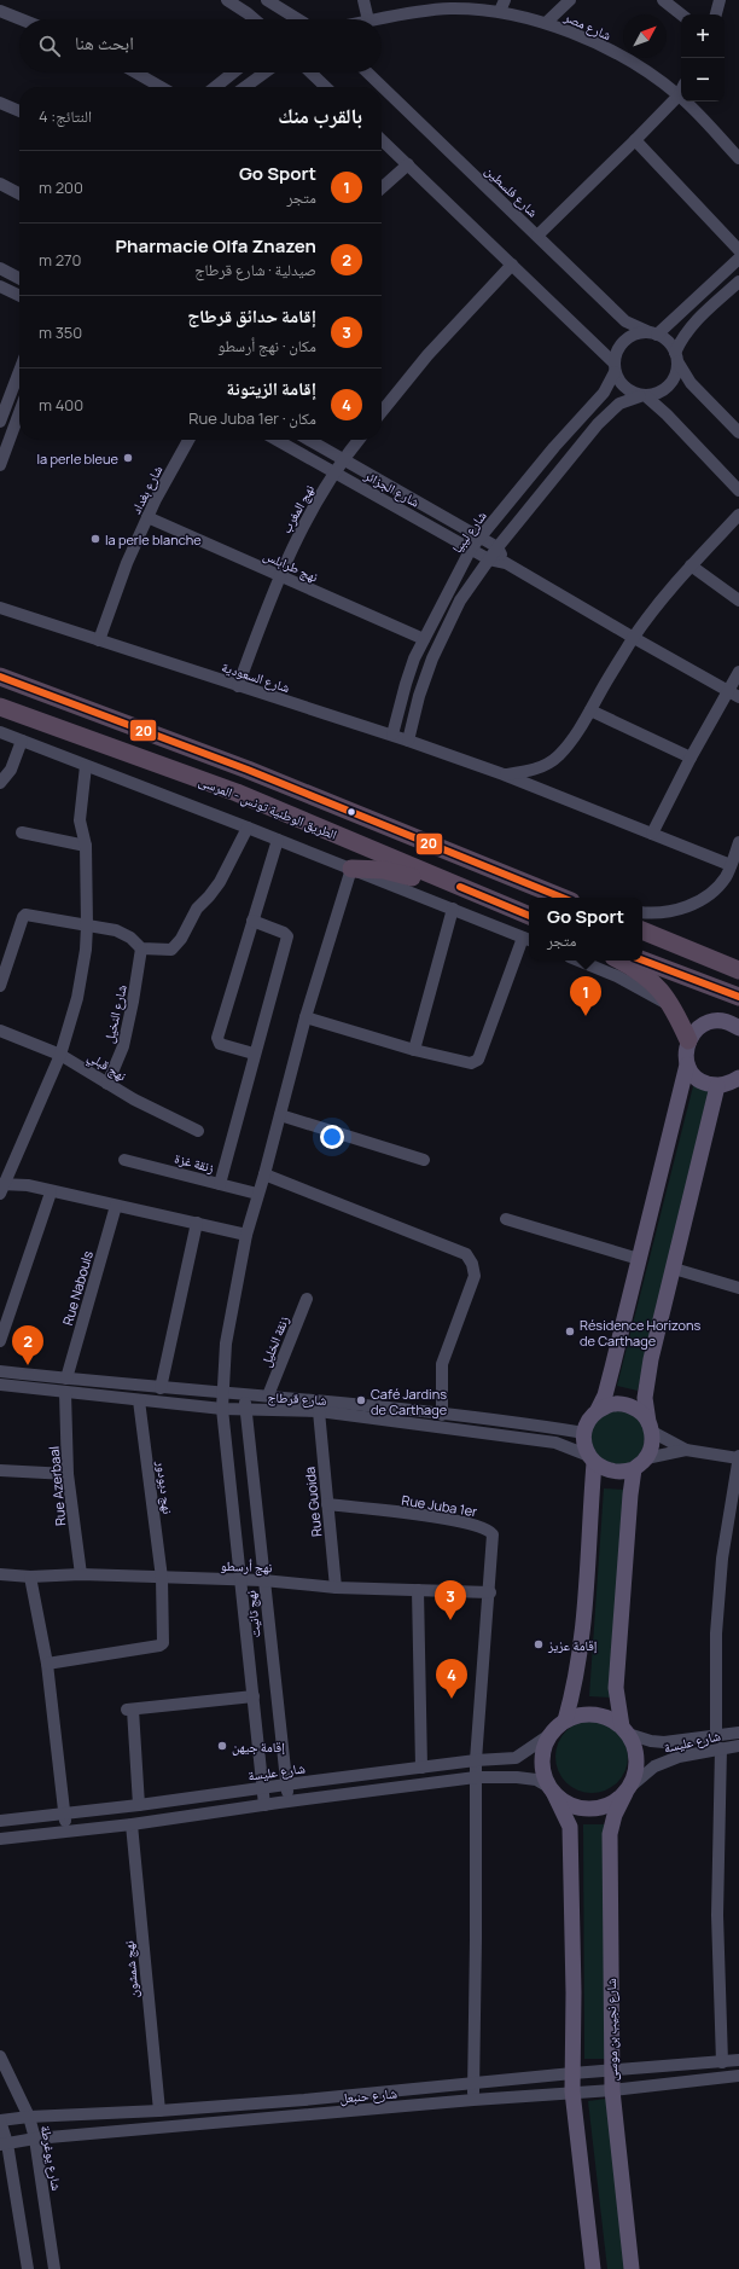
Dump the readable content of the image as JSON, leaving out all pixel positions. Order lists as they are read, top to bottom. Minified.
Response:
{"streets":{"highway":["الطريق الوطنية تونس - المرسى"],"main road":["شارع نجيب بن موسى"],"street":["شارع مصر","شارع فلسطين","شارع الجزائر","شارع بغداد","نهج المغرب","شارع ليبيا","نهج طرابلس","شارع السعودية","شارع النخيل","نهج قبلي","زنقة غزة","Rue Nabouls","زنقة الخليل","شارع قرطاج","Rue Azerbaal","نهج ديودور","Rue Guoida","Rue Juba 1er","نهج أرسطو","نهج تانيت","شارع عليسة","نهج شمشون","شارع حنبعل","شارع يوغرطة"]},"crossings":[["شارع فلسطين","شارع ليبيا"],["شارع الجزائر","نهج المغرب"],["شارع الجزائر","شارع ليبيا"],["شارع بغداد","نهج طرابلس"],["شارع بغداد","شارع السعودية"],["نهج المغرب","نهج طرابلس"],["نهج المغرب","شارع السعودية"],["شارع ليبيا","نهج طرابلس"],["شارع ليبيا","شارع السعودية"],["شارع النخيل","نهج قبلي"],["Rue Nabouls","شارع قرطاج"],["زنقة الخليل","شارع قرطاج"],["شارع قرطاج","Rue Azerbaal"],["شارع قرطاج","نهج ديودور"],["شارع قرطاج","Rue Guoida"],["شارع قرطاج","نهج تانيت"],["Rue Azerbaal","نهج أرسطو"],["نهج ديودور","نهج أرسطو"],["Rue Guoida","Rue Juba 1er"],["Rue Guoida","نهج أرسطو"],["Rue Juba 1er","نهج أرسطو"],["Rue Juba 1er","شارع عليسة"],["Rue Juba 1er","شارع حنبعل"],["نهج أرسطو","نهج تانيت"],["نهج تانيت","شارع عليسة"],["شارع عليسة","شارع نجيب بن موسى"],["نهج شمشون","شارع حنبعل"],["شارع نجيب بن موسى","شارع حنبعل"],["شارع حنبعل","شارع يوغرطة"]],"places":["la perle bleue","la perle blanche","Résidence Horizons de Carthage","Café Jardins de Carthage","إقامة عزيز","إقامة جيهن"],"lines":["transit line 20"],"north":"top right","page":{"map_buttons":["+","−"],"search":"ابحث هنا","heading":["بالقرب منك","النتائج: 4"],"list":[{"mark":"1","name":"Go Sport","note":"متجر","value":"200 m"},{"mark":"2","name":"Pharmacie Olfa Znazen","note":"صيدلية · شارع قرطاج","value":"270 m"},{"mark":"3","name":"إقامة حدائق قرطاج","note":"مكان · نهج أرسطو","value":"350 m"},{"mark":"4","name":"إقامة الزيتونة","note":"مكان · Rue Juba 1er","value":"400 m"}],"popup":["Go Sport","متجر"],"pins":["1","2","3","4"]}}
